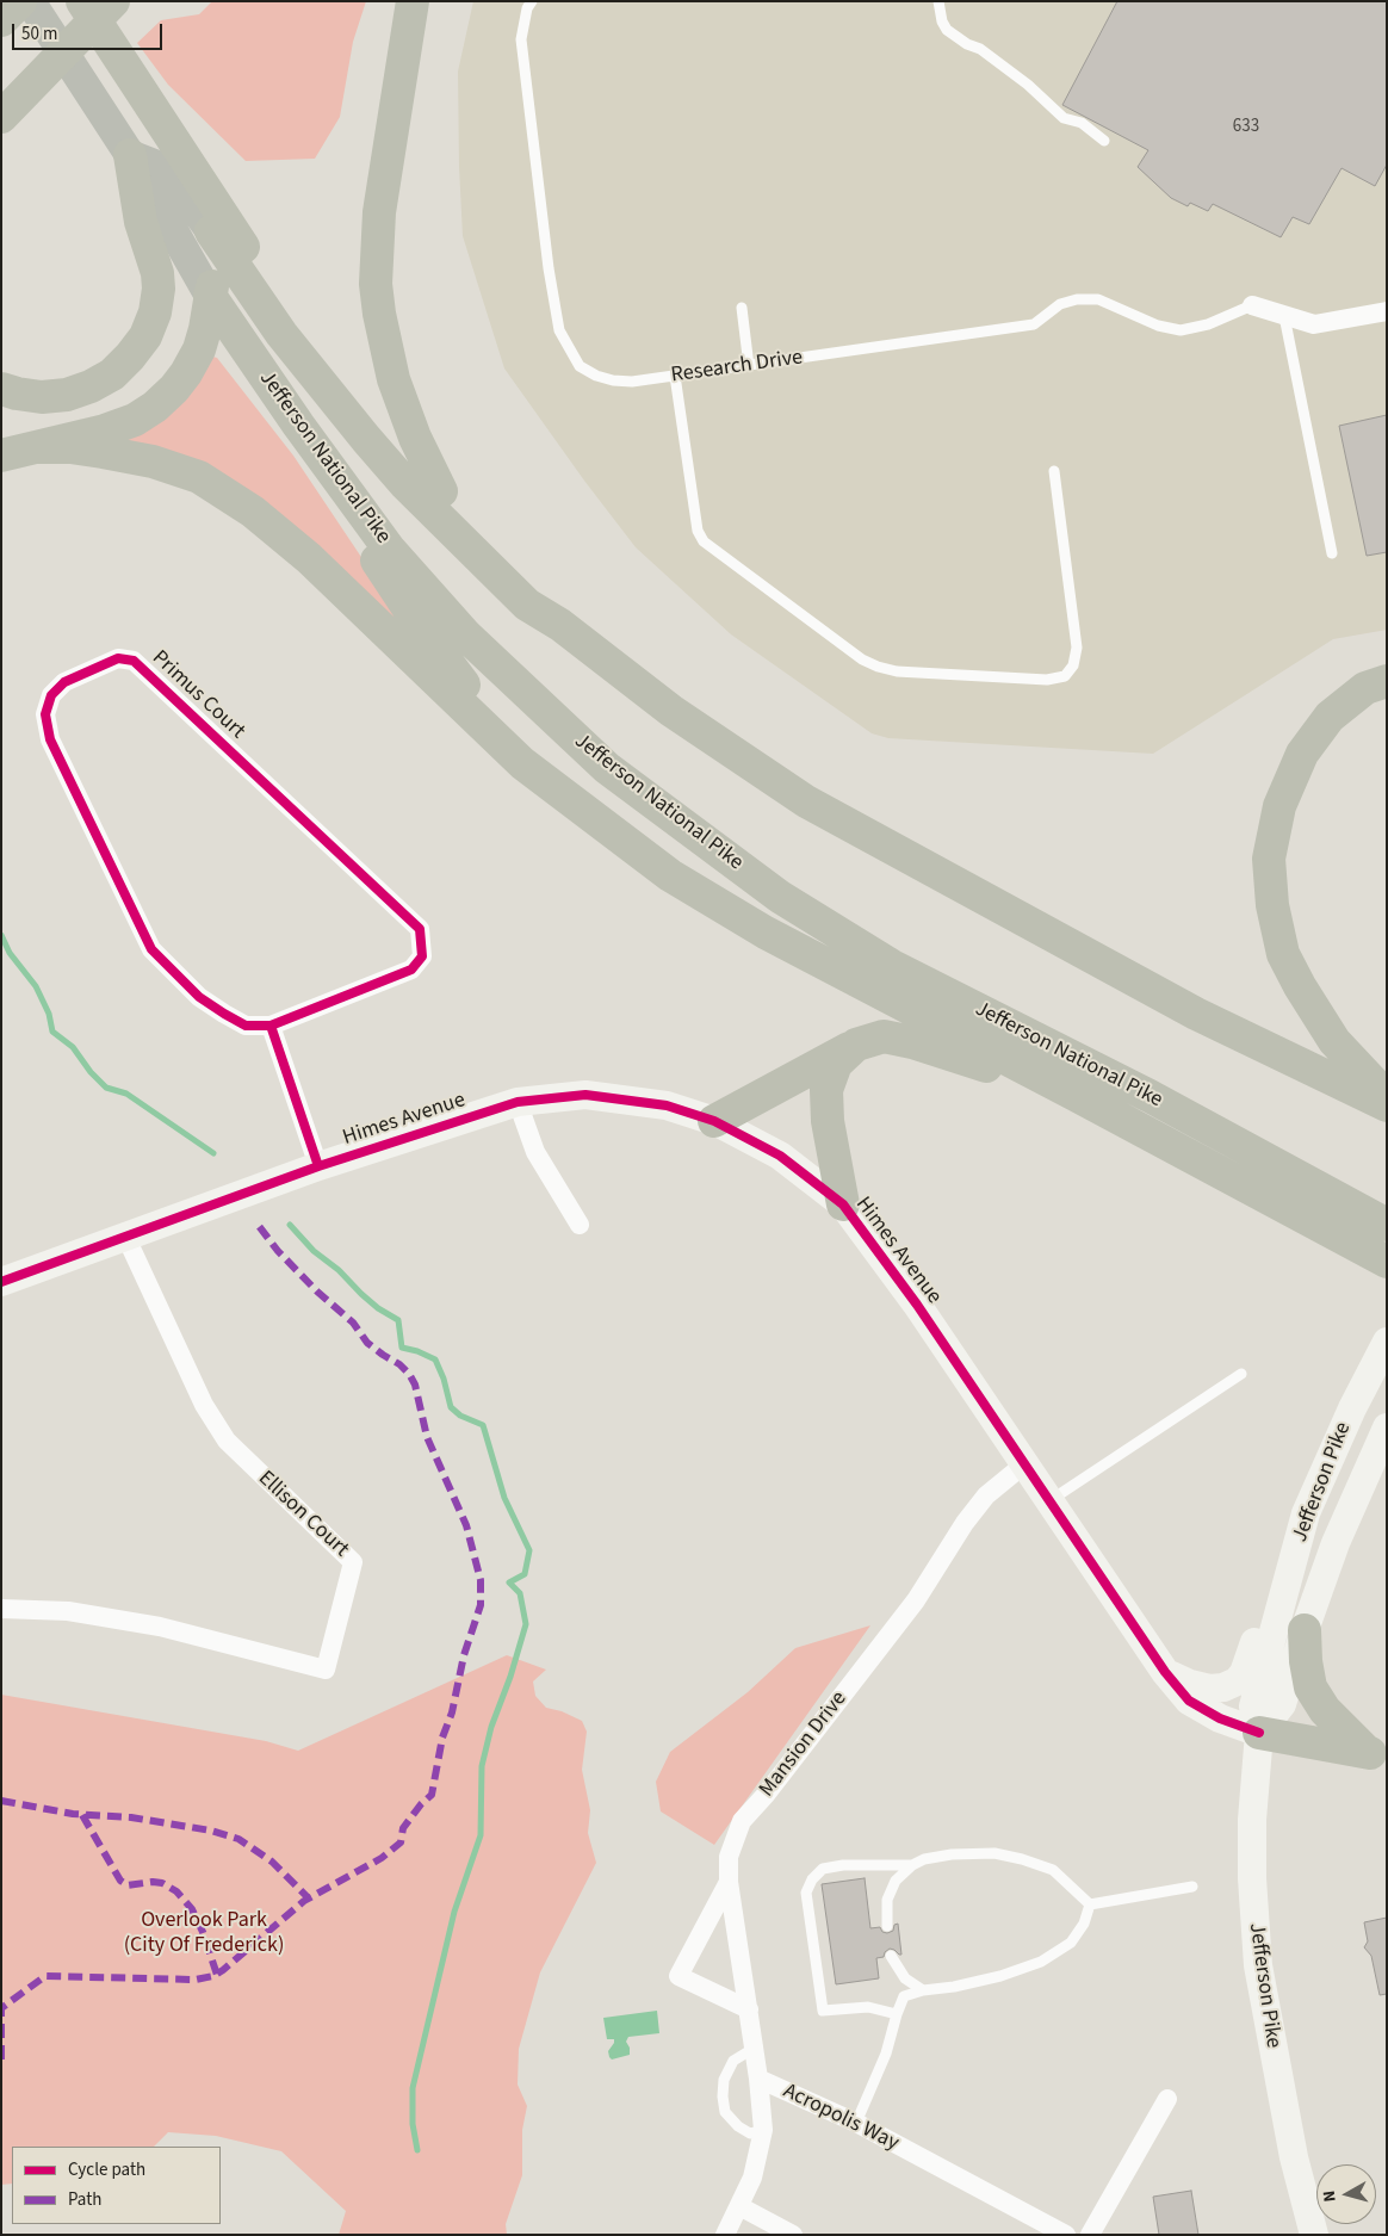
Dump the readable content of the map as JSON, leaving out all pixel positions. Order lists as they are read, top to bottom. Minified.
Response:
{"streets":{"highway":["Jefferson National Pike"],"street":["Primus Court","Himes Avenue","Jefferson Pike","Ellison Court","Mansion Drive","Acropolis Way"],"lane":["Research Drive"]},"crossings":[["Himes Avenue","Jefferson Pike"],["Himes Avenue","Ellison Court"],["Himes Avenue","Mansion Drive"],["Mansion Drive","Acropolis Way"]],"parks":["Overlook Park (City Of Frederick)"],"house_numbers":["633"],"legend":["Cycle path","Path"],"scale_bar":"50 m","north":"left"}
